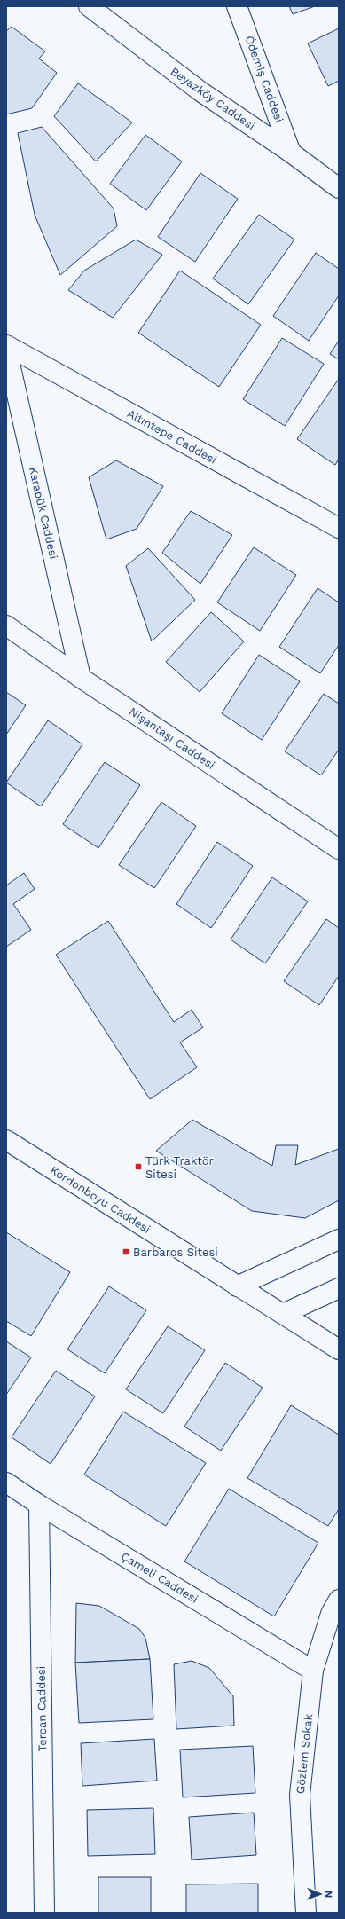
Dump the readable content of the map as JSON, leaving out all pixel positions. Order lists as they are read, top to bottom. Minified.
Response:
{"streets":{"street":["Ödemiş Caddesi","Beyazköy Caddesi","Altıntepe Caddesi","Karabük Caddesi","Nişantaşı Caddesi","Kordonboyu Caddesi","Çameli Caddesi","Tercan Caddesi","Gözlem Sokak"]},"crossings":[["Ödemiş Caddesi","Beyazköy Caddesi"],["Altıntepe Caddesi","Karabük Caddesi"],["Karabük Caddesi","Nişantaşı Caddesi"],["Çameli Caddesi","Tercan Caddesi"],["Çameli Caddesi","Gözlem Sokak"]],"places":{"transit":["Türk Traktör Sitesi","Barbaros Sitesi"]},"north":"right"}
